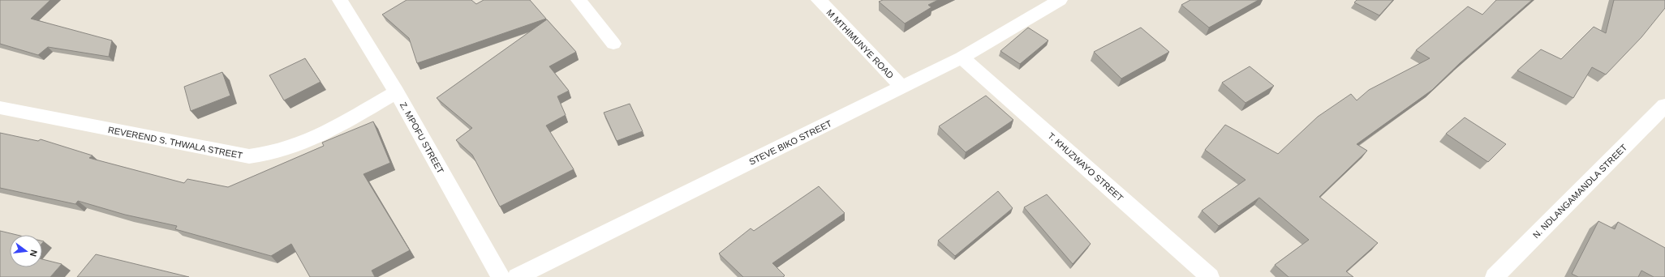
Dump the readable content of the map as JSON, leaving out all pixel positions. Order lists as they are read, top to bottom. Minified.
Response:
{"streets":{"street":["M MTHIMUNYE ROAD","Z. MPOFU STREET","REVEREND S. THWALA STREET","STEVE BIKO STREET","T. KHUZWAYO STREET","N. NDLANGAMANDLA STREET"]},"crossings":[["M MTHIMUNYE ROAD","STEVE BIKO STREET"],["Z. MPOFU STREET","REVEREND S. THWALA STREET"],["STEVE BIKO STREET","T. KHUZWAYO STREET"]],"north":"right"}
